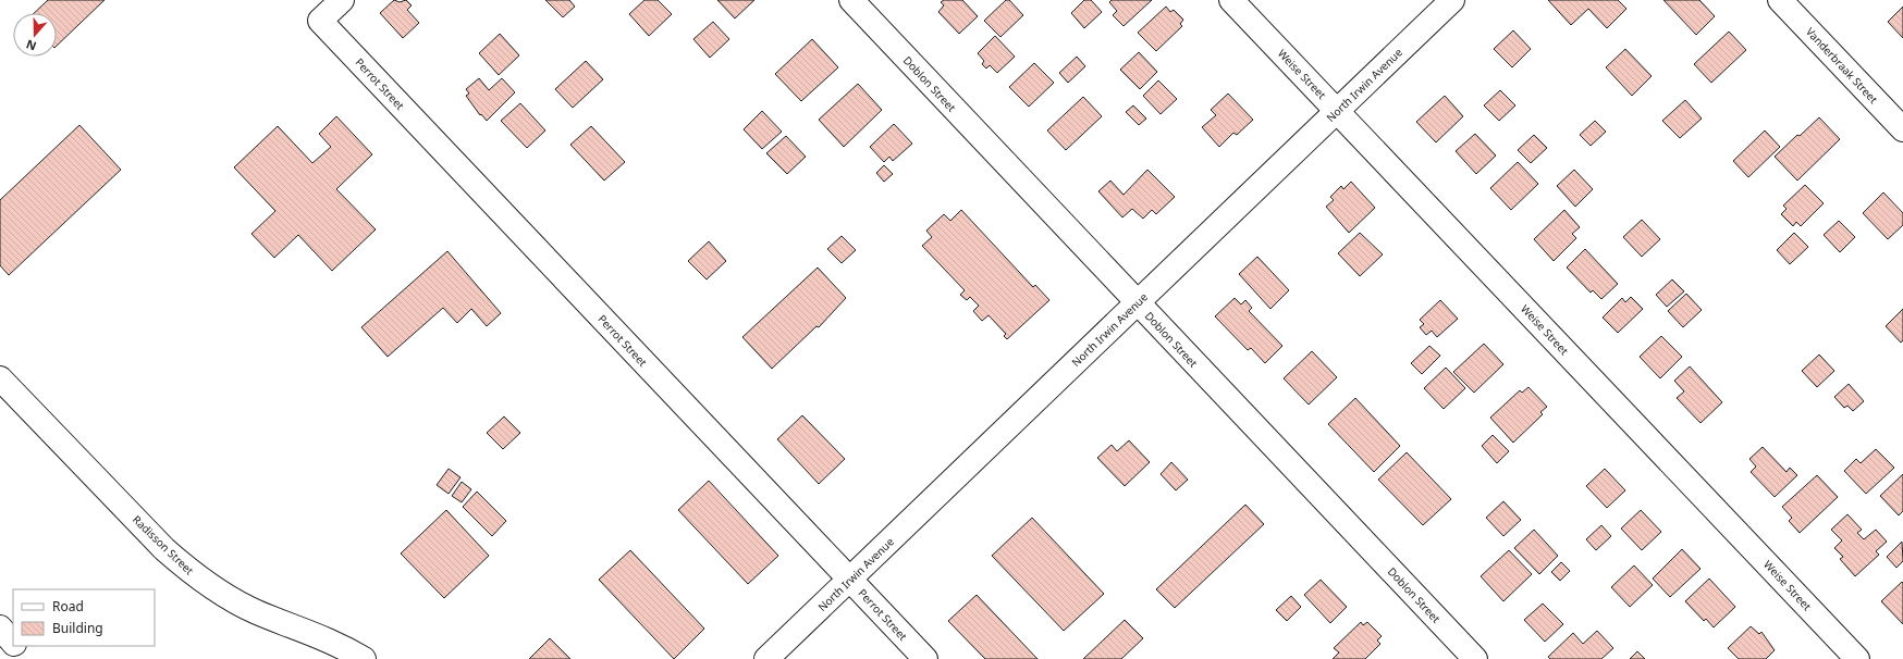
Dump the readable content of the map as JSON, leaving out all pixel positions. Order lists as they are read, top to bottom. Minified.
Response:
{"streets":{"main road":["Vanderbraak Street","Weise Street","Perrot Street","Doblon Street","North Irwin Avenue","Radisson Street"]},"crossings":[["Weise Street","North Irwin Avenue"],["Perrot Street","North Irwin Avenue"],["Doblon Street","North Irwin Avenue"]],"legend":["Road","Building"],"north":"bottom"}
